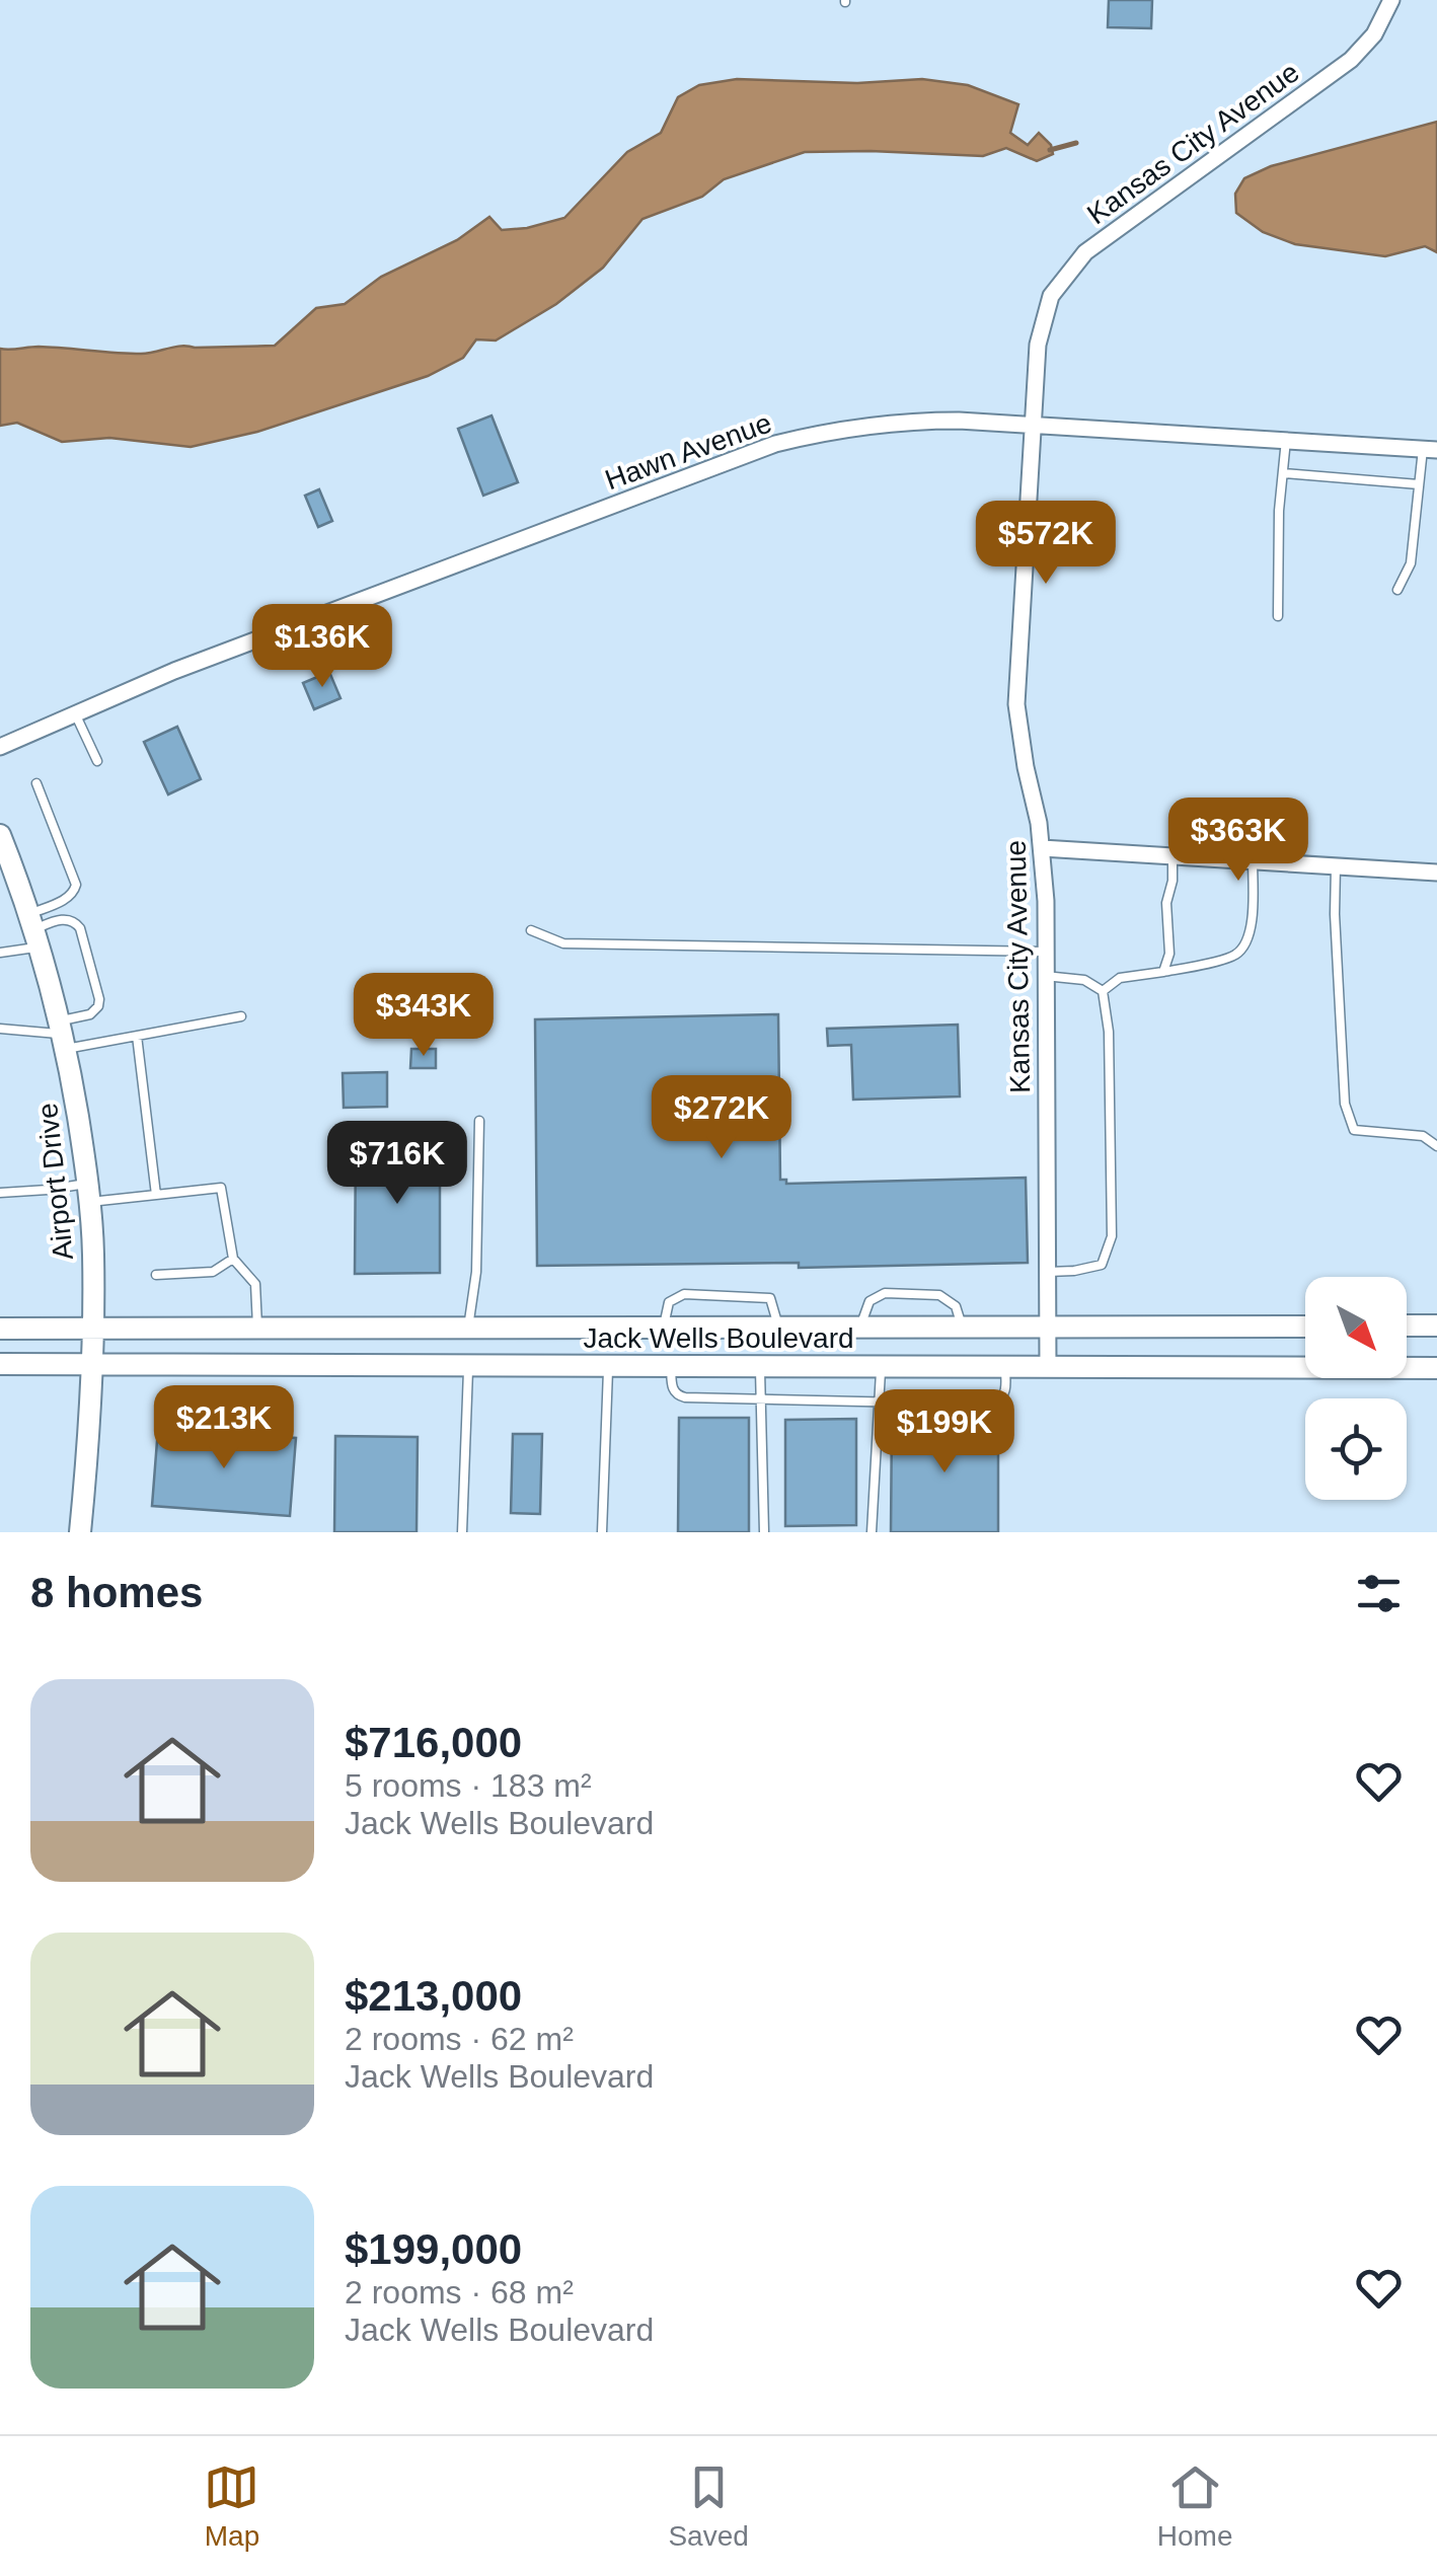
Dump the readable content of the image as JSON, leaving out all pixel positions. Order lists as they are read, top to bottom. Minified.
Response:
{"streets":{"street":["Kansas City Avenue","Hawn Avenue","Airport Drive","Jack Wells Boulevard"]},"crossings":[["Kansas City Avenue","Hawn Avenue"],["Kansas City Avenue","Jack Wells Boulevard"],["Airport Drive","Jack Wells Boulevard"]],"north":"bottom right","page":{"price":["$572K","$136K","$363K","$343K","$272K","$716K","$213K","$199K"],"heading":"8 homes","list":[{"name":"$716,000","note":"5 rooms · 183 m² · Jack Wells Boulevard"},{"name":"$213,000","note":"2 rooms · 62 m² · Jack Wells Boulevard"},{"name":"$199,000","note":"2 rooms · 68 m² · Jack Wells Boulevard"}],"tabs":["Map","Saved","Home"]}}
